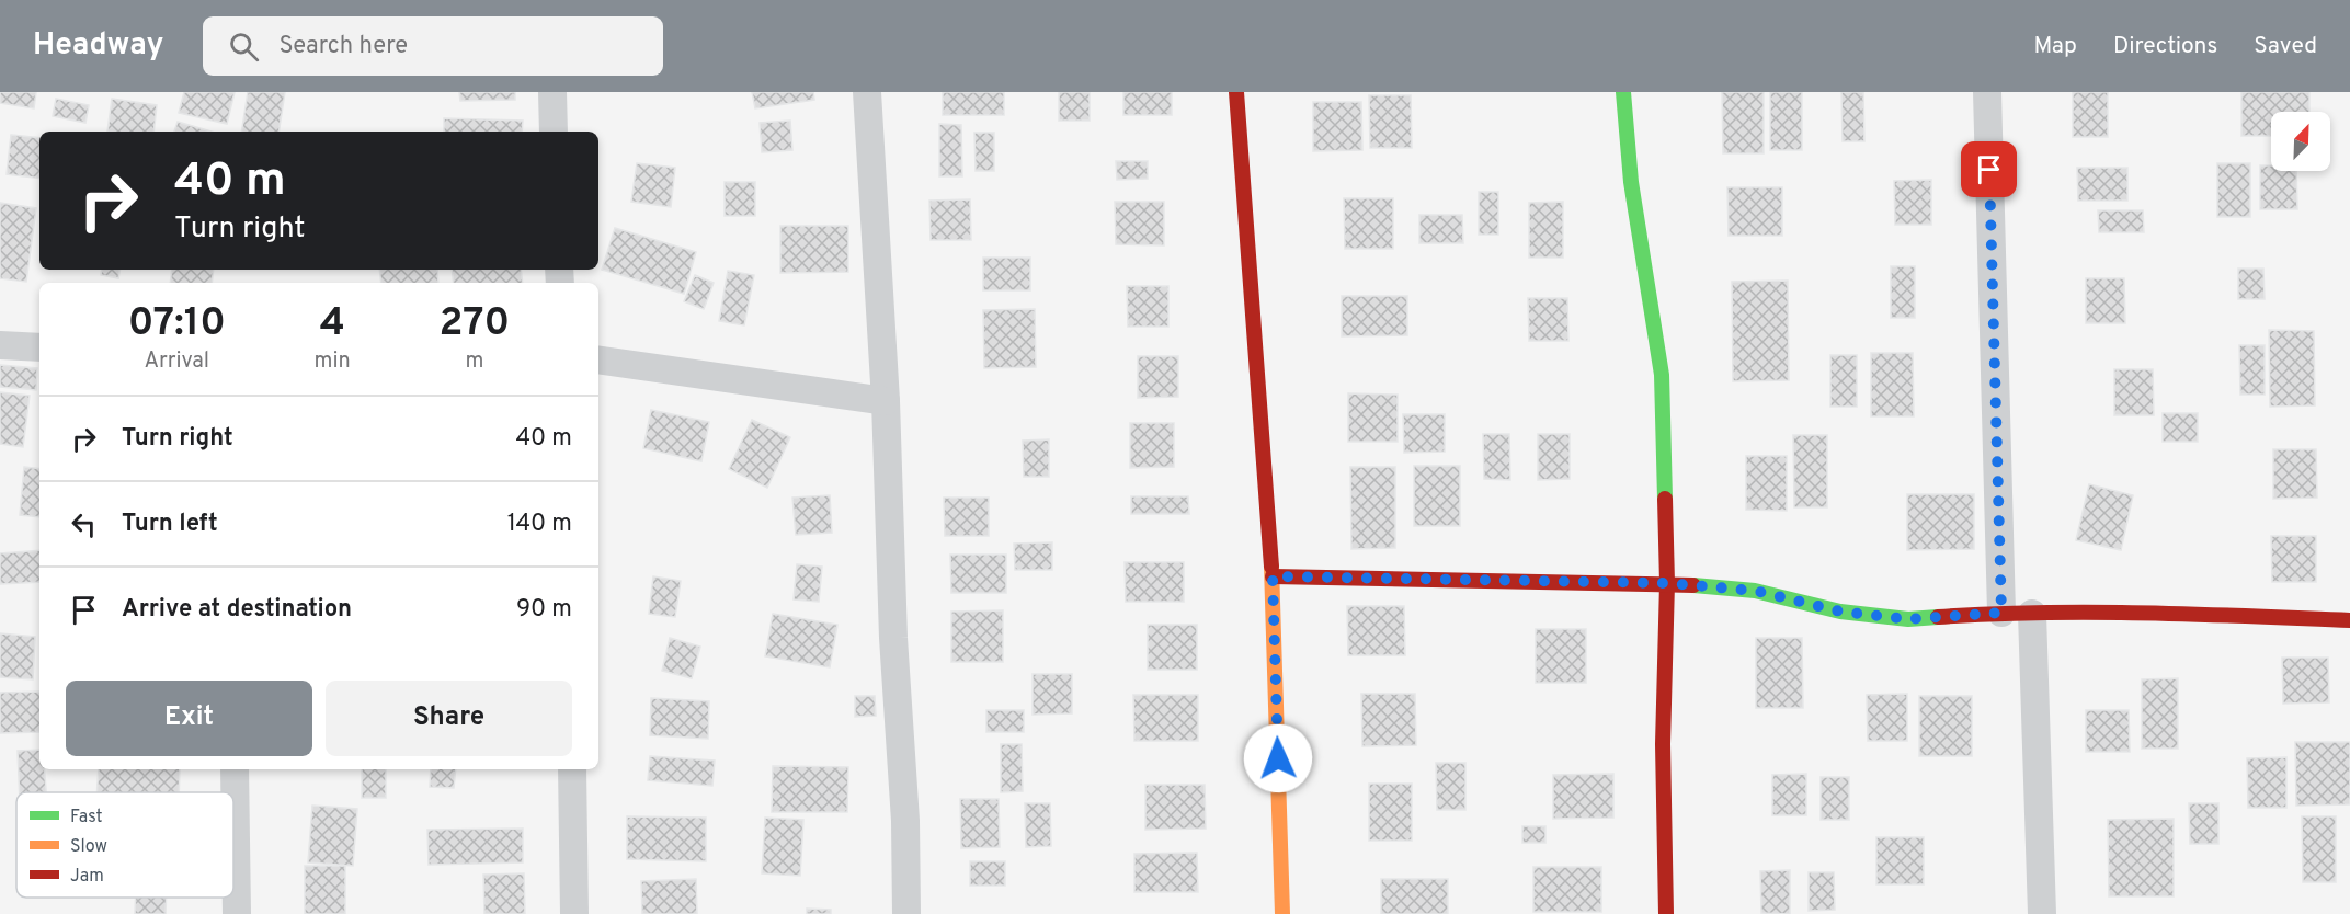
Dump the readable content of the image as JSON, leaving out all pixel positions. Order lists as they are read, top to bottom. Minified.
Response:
{"legend":["Fast","Slow","Jam"],"north":"top right","page":{"header":"Headway","search":"Search here","nav":["Map","Directions","Saved"],"turn":["40 m","Turn right"],"eta":["07:10","Arrival","4","min","270","m"],"list":[{"name":"Turn right","value":"40 m"},{"name":"Turn left","value":"140 m"},{"name":"Arrive at destination","value":"90 m"}],"buttons":["Exit","Share"]}}
